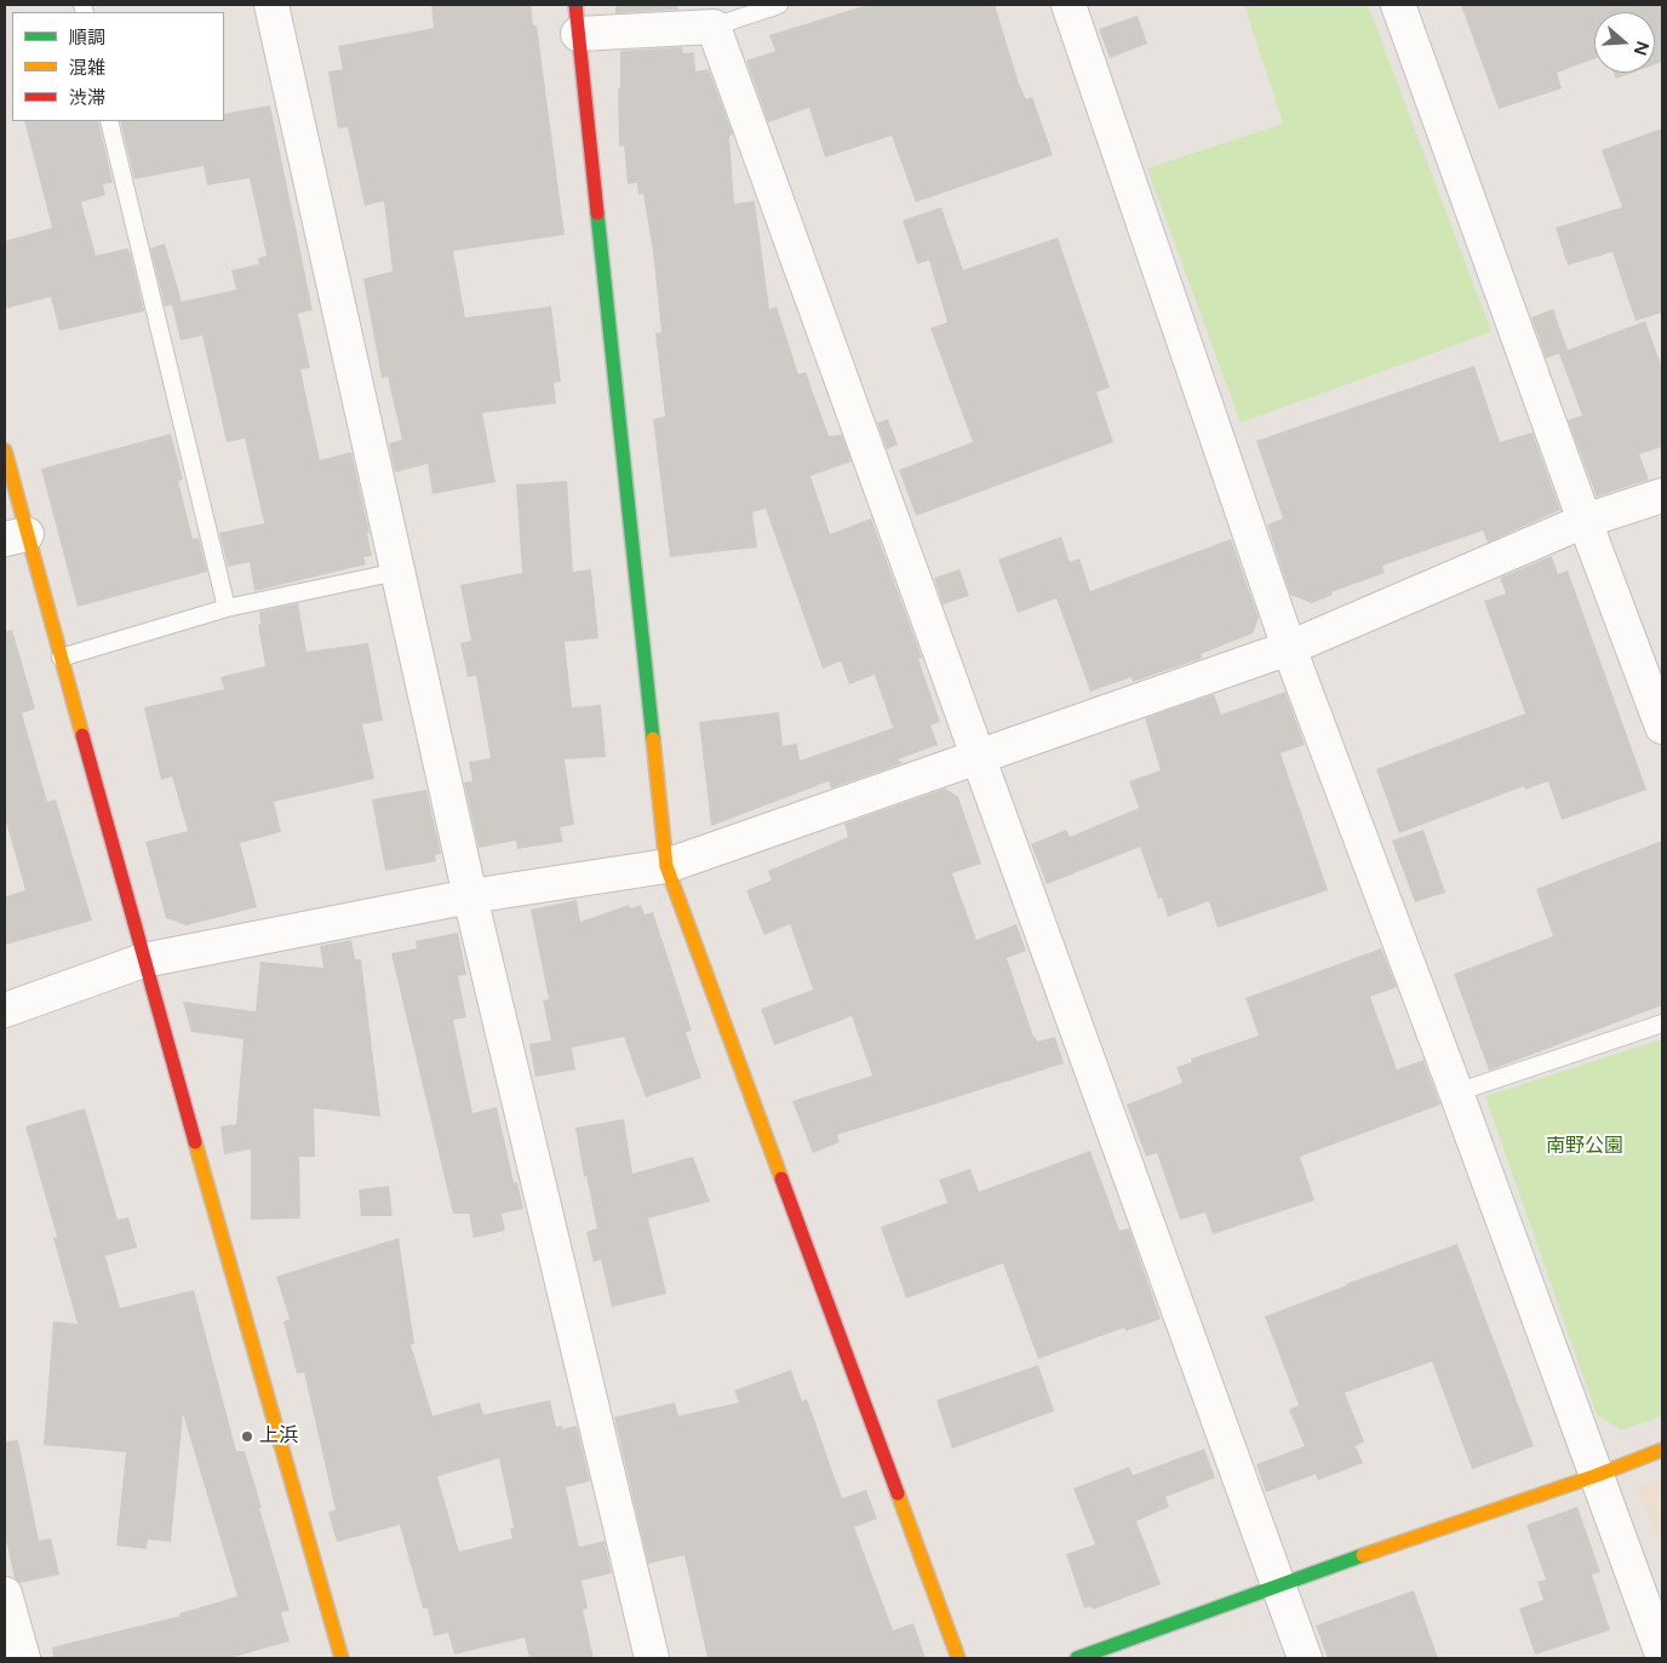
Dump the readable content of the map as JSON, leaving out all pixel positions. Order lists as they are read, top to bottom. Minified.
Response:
{"parks":["南野公園"],"places":["上浜"],"legend":["順調","混雑","渋滞"],"north":"right"}
